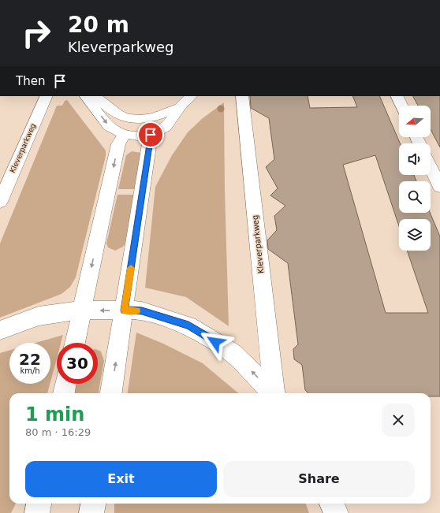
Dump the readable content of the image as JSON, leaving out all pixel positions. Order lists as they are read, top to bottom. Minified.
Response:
{"streets":{"street":["Kleverparkweg"]},"north":"left","page":{"turn":["20 m","Kleverparkweg"],"then":"Then","speed":"22 km/h","limit":"30","heading":["1 min","80 m · 16:29"],"buttons":["Exit","Share"]}}
